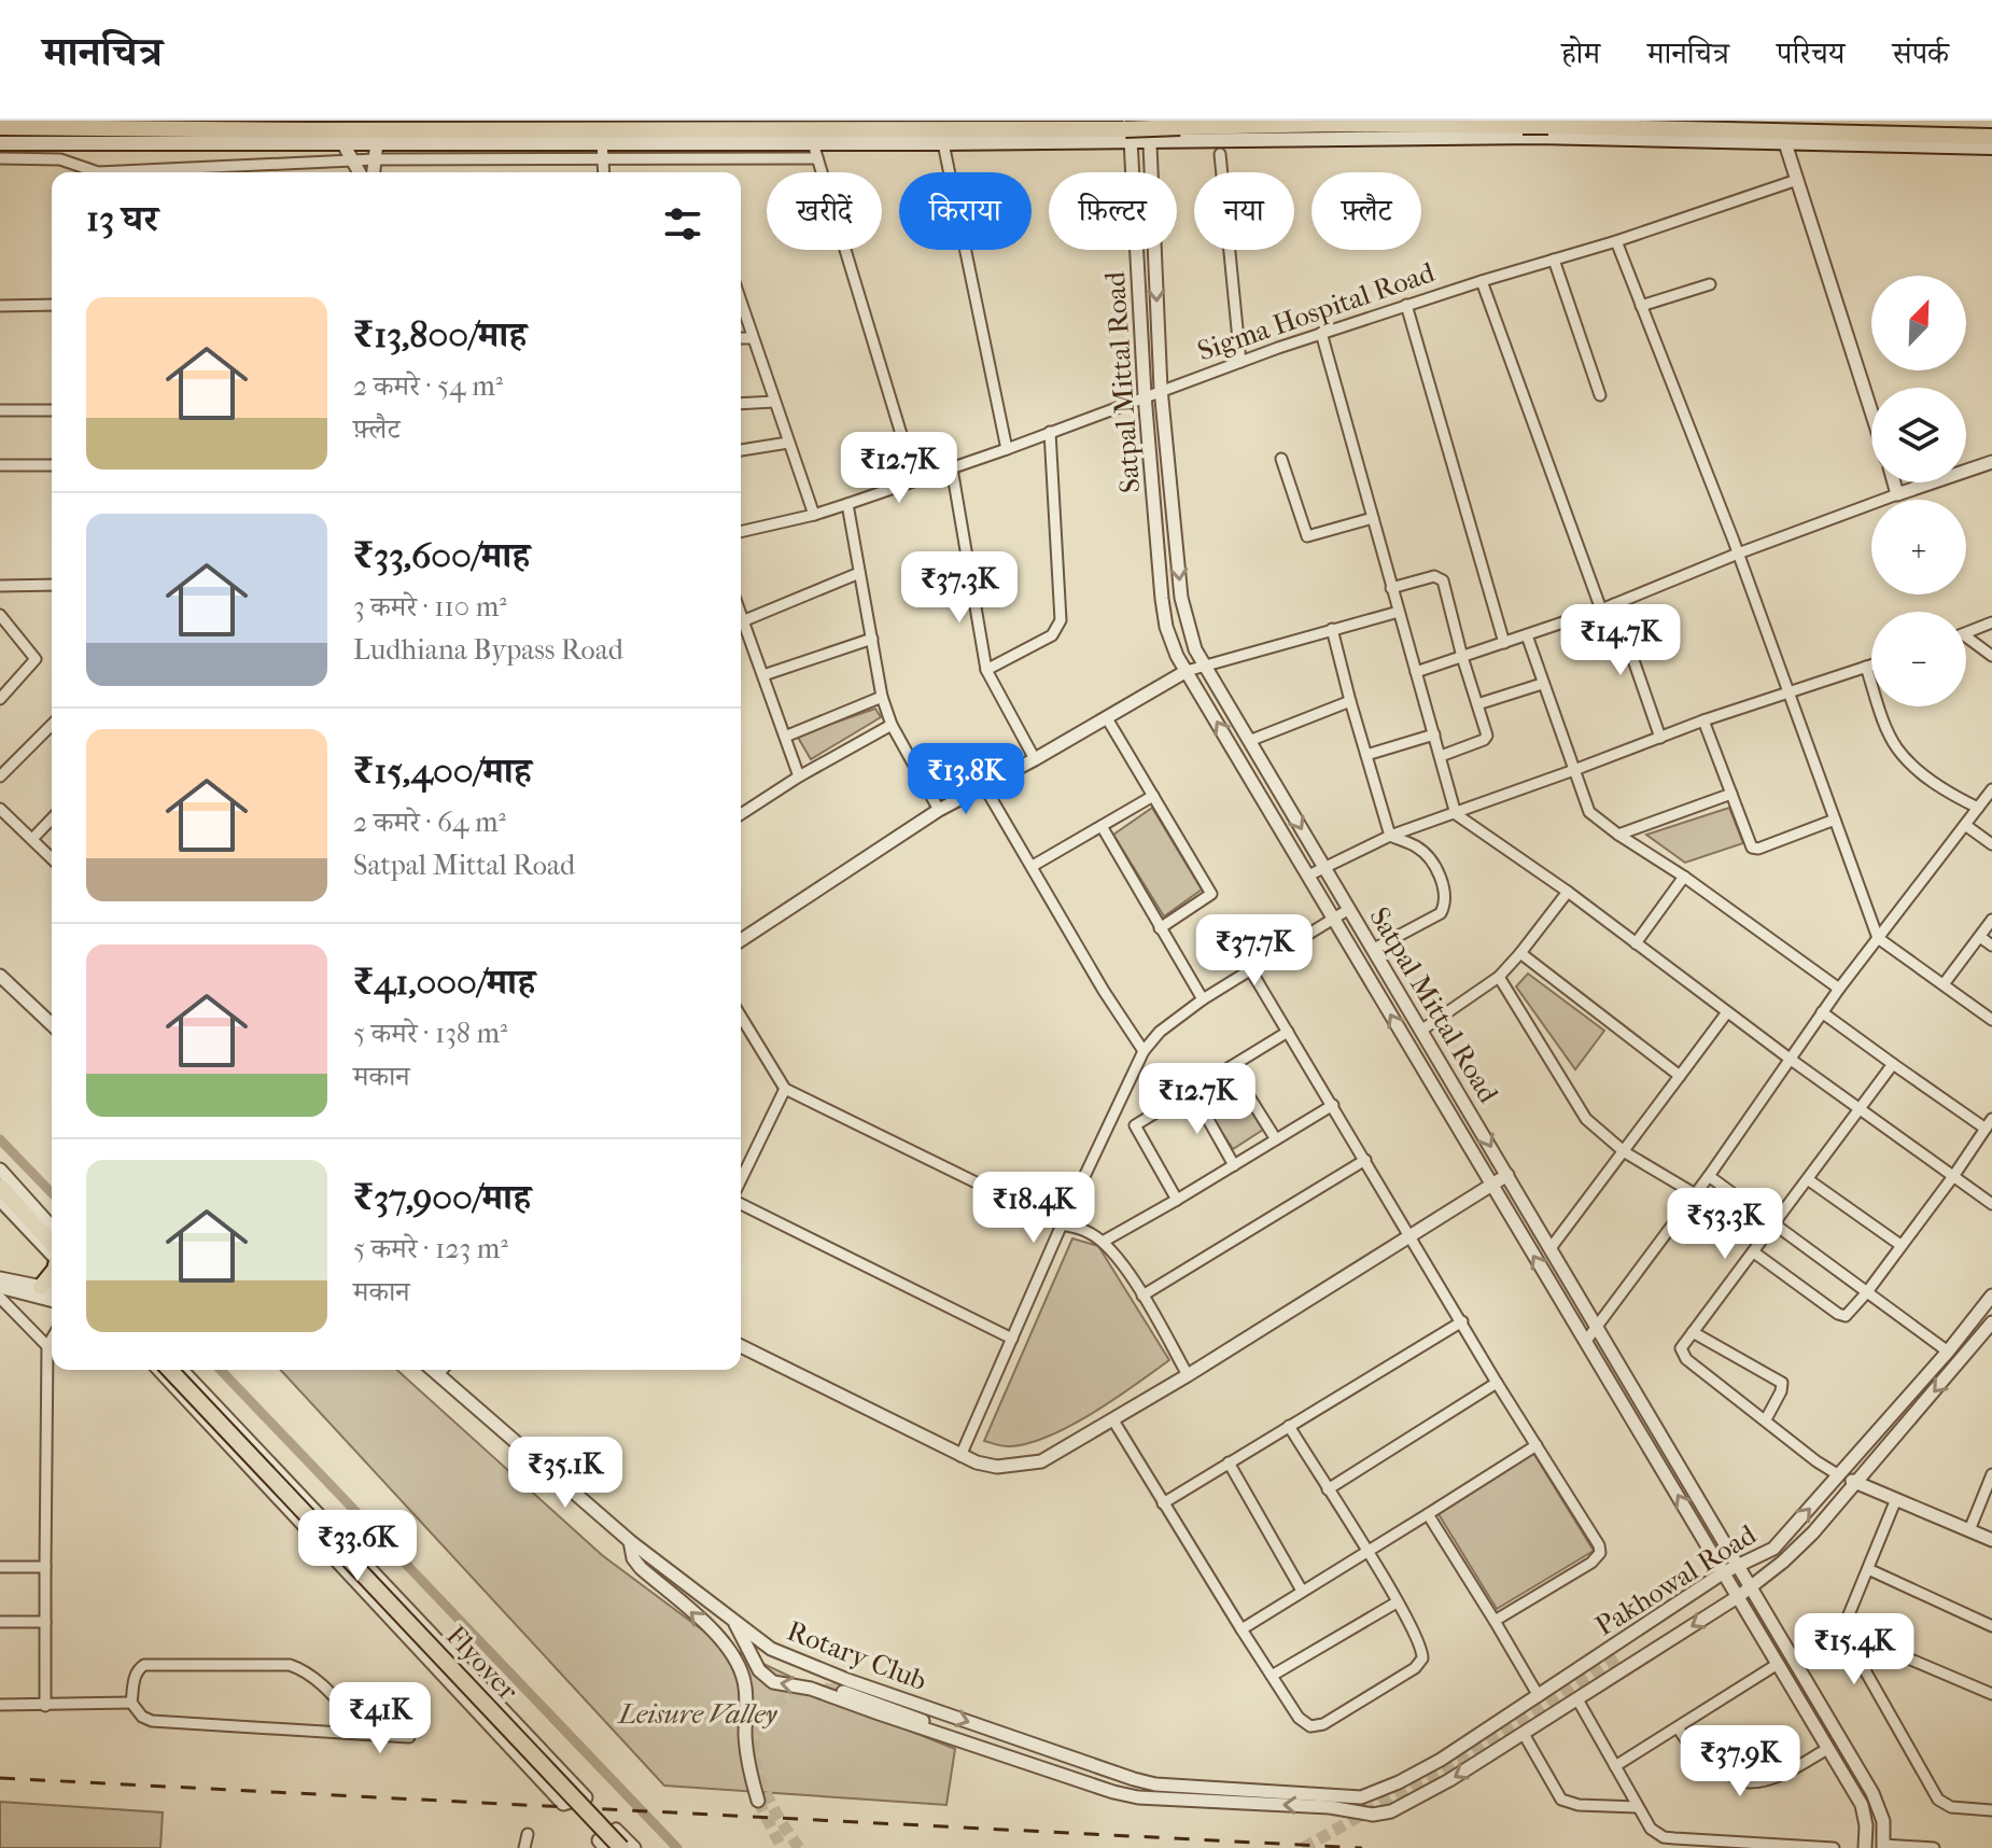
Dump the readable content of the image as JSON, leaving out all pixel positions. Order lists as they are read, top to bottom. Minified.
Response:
{"streets":{"main road":["Flyover"],"street":["Sigma Hospital Road","Satpal Mittal Road","Pakhowal Road","Rotary Club"]},"crossings":[["Sigma Hospital Road","Satpal Mittal Road"],["Satpal Mittal Road","Pakhowal Road"],["Pakhowal Road","Rotary Club"]],"parks":["Leisure Valley"],"north":"top right","page":{"header":"मानचित्र","nav":["होम","मानचित्र","परिचय","संपर्क"],"chip":["खरीदें","किराया","फ़िल्टर","नया","फ़्लैट"],"heading":"13 घर","map_buttons":["+","−"],"list":[{"name":"₹13,800/माह","note":"2 कमरे · 54 m² · फ़्लैट"},{"name":"₹33,600/माह","note":"3 कमरे · 110 m² · Ludhiana Bypass Road"},{"name":"₹15,400/माह","note":"2 कमरे · 64 m² · Satpal Mittal Road"},{"name":"₹41,000/माह","note":"5 कमरे · 138 m² · मकान"},{"name":"₹37,900/माह","note":"5 कमरे · 123 m² · मकान"}],"price":["₹12.7K","₹37.3K","₹14.7K","₹13.8K","₹37.7K","₹12.7K","₹18.4K","₹53.3K","₹35.1K","₹33.6K","₹15.4K","₹41K","₹37.9K"]}}
